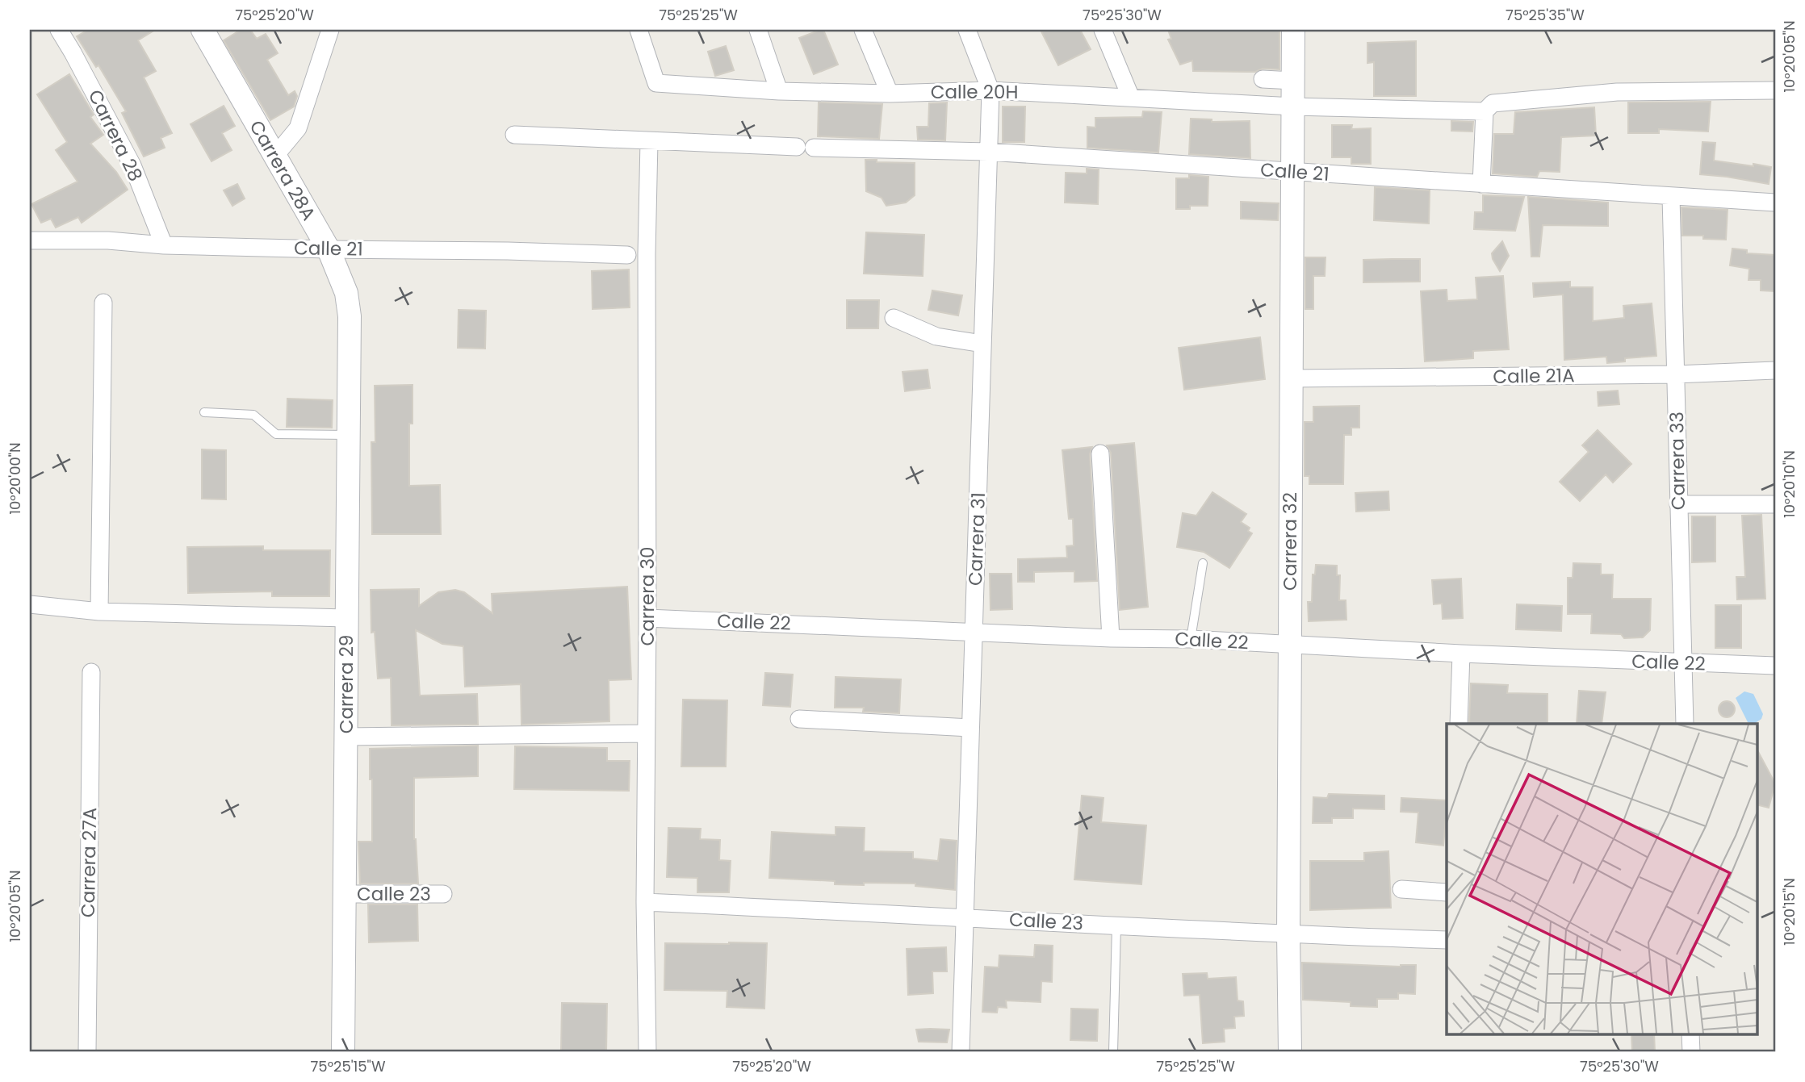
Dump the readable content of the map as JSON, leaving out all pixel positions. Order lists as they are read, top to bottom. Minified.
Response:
{"streets":{"street":["Calle 20H","Carrera 28","Carrera 28A","Calle 21","Calle 21A","Carrera 33","Carrera 31","Carrera 32","Carrera 30","Calle 22","Carrera 29","Carrera 27A","Calle 23"]},"crossings":[["Calle 20H","Carrera 31"],["Calle 20H","Carrera 32"],["Carrera 28","Calle 21"],["Carrera 28A","Calle 21"],["Carrera 28A","Carrera 29"],["Calle 21","Carrera 33"],["Calle 21","Carrera 31"],["Calle 21","Carrera 32"],["Calle 21","Carrera 30"],["Calle 21A","Carrera 33"],["Calle 21A","Carrera 32"],["Carrera 33","Calle 22"],["Carrera 31","Calle 22"],["Carrera 31","Calle 23"],["Carrera 32","Calle 22"],["Carrera 32","Calle 23"],["Carrera 30","Calle 22"],["Carrera 30","Calle 23"],["Carrera 29","Calle 23"]],"coordinates":["75°25'20\"W","75°25'25\"W","75°25'30\"W","75°25'35\"W","10°20'05\"N","10°20'00\"N","10°20'10\"N","10°20'15\"N","75°25'15\"W"]}
